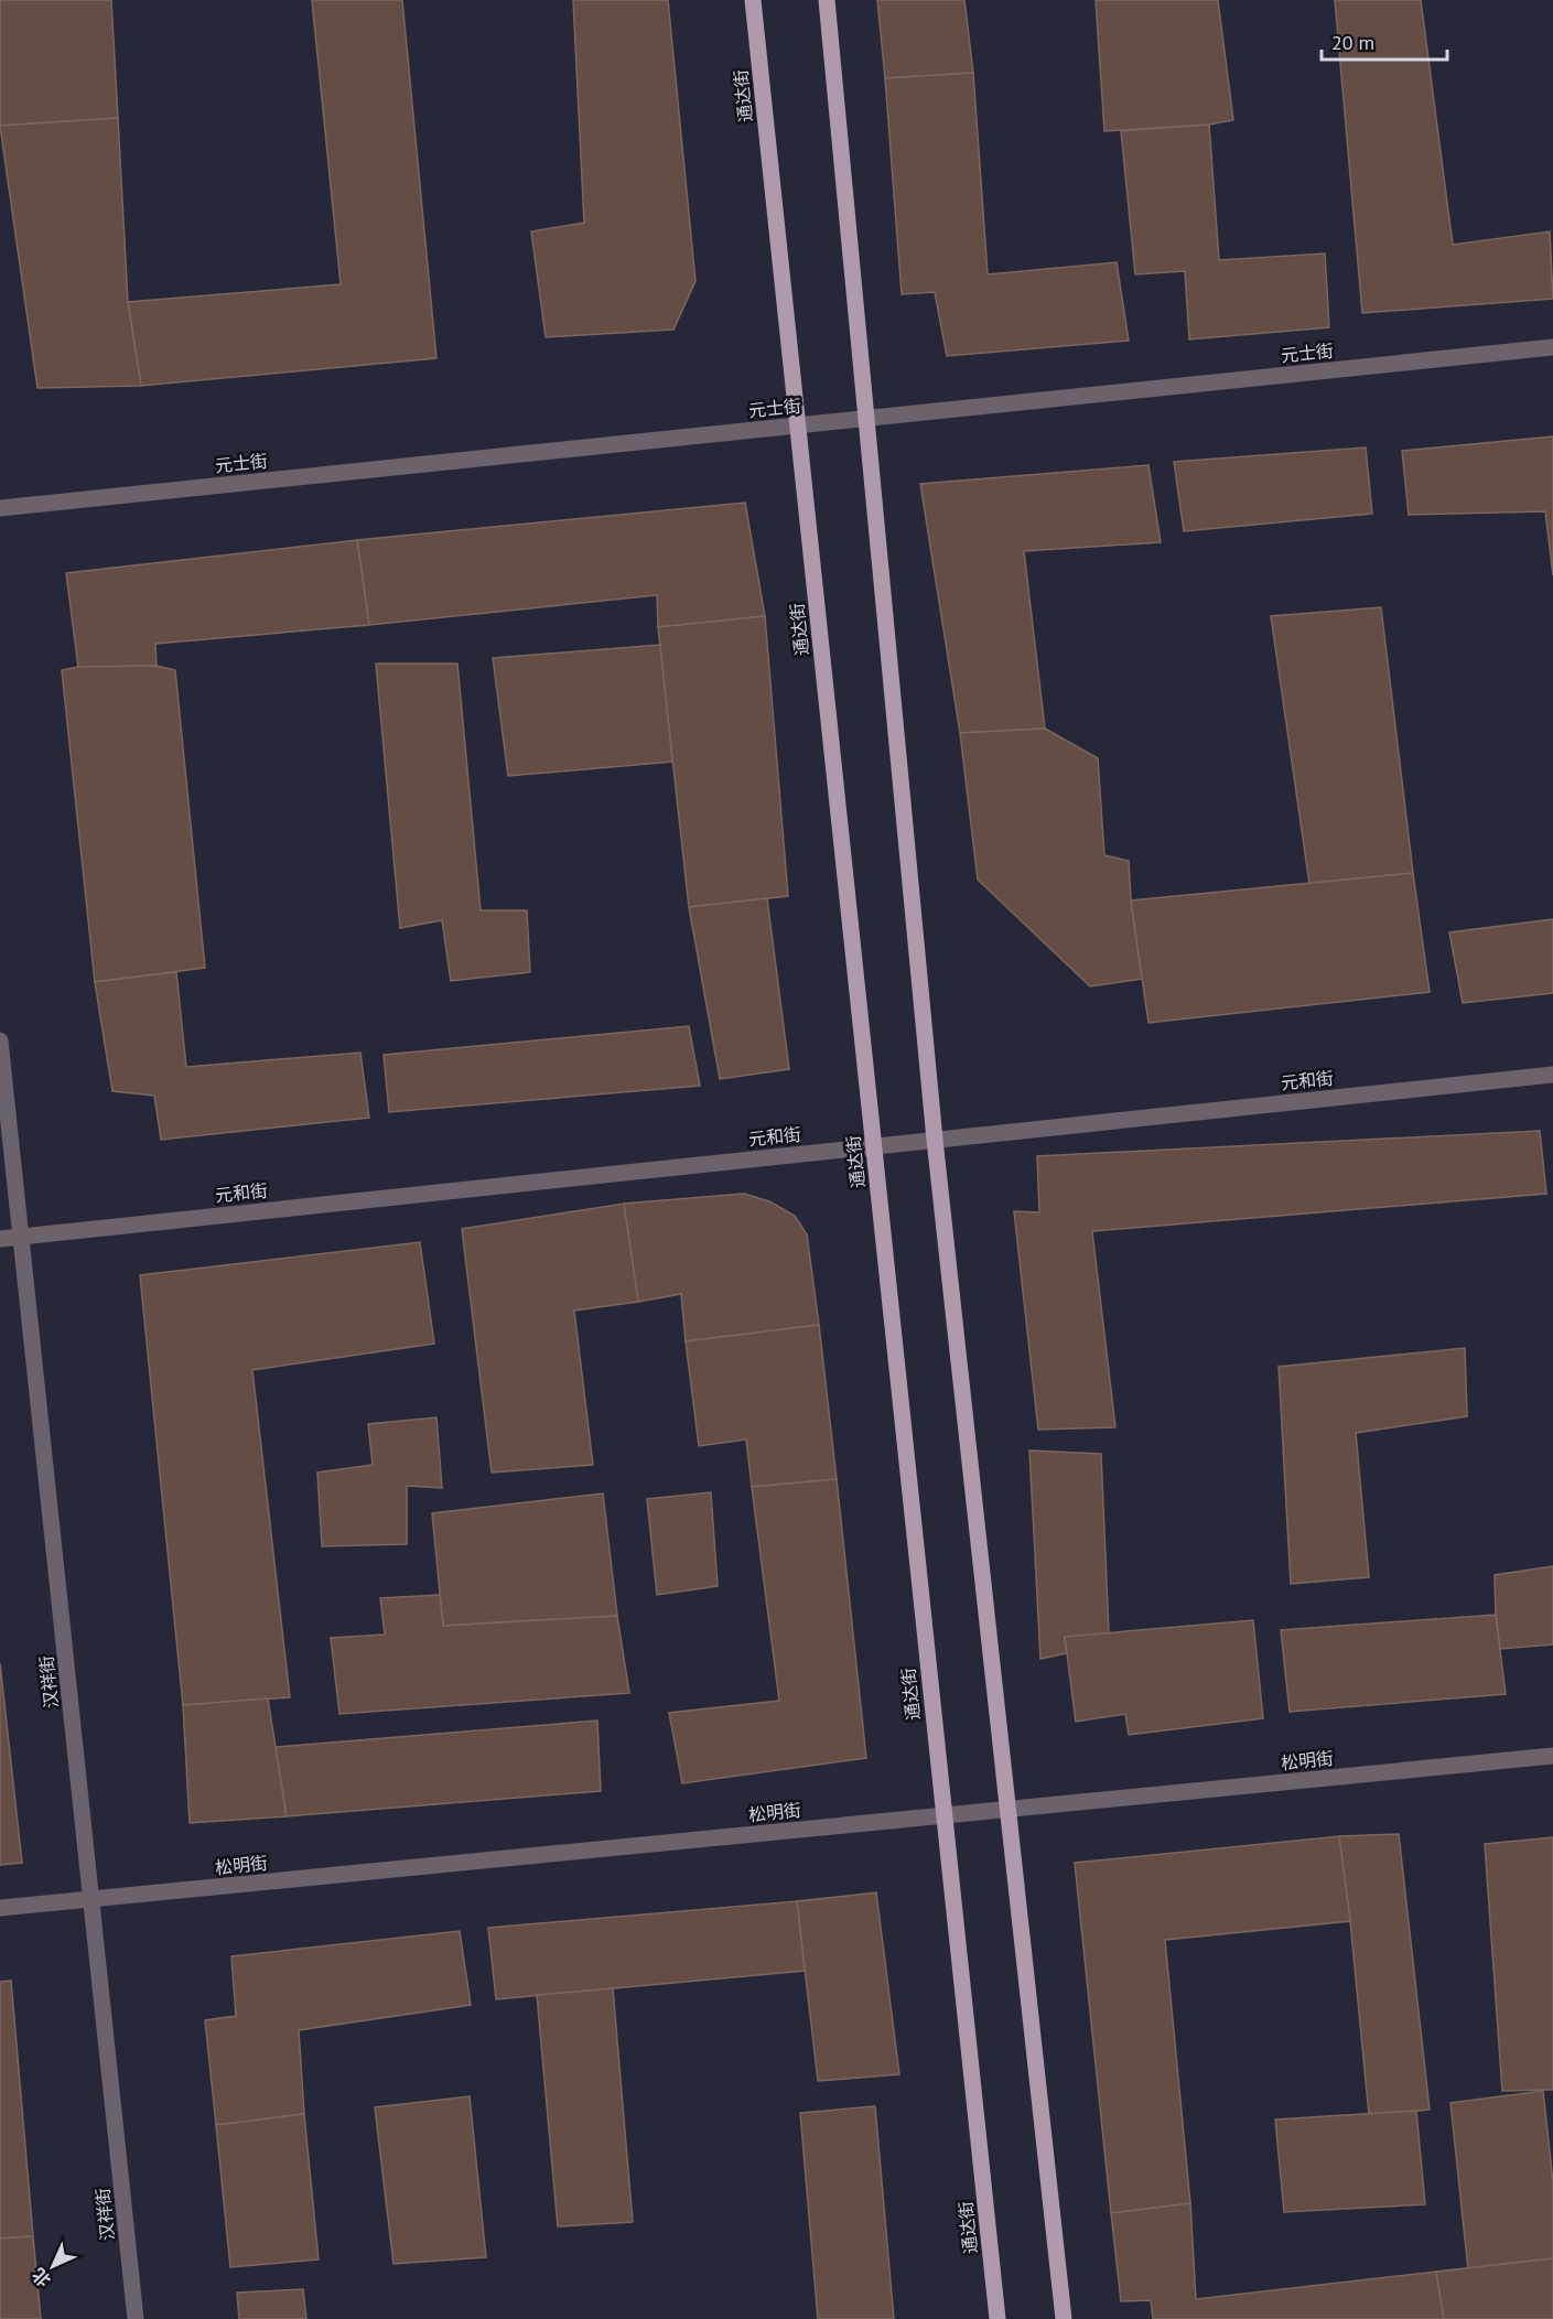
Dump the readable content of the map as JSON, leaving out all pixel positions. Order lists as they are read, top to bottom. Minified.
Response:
{"streets":{"main road":["通达街"],"street":["元士街","元和街","汉祥街","松明街"]},"crossings":[["通达街","元士街"],["通达街","元和街"],["通达街","松明街"],["元和街","汉祥街"],["汉祥街","松明街"]],"scale_bar":"20 m","north":"bottom left"}
